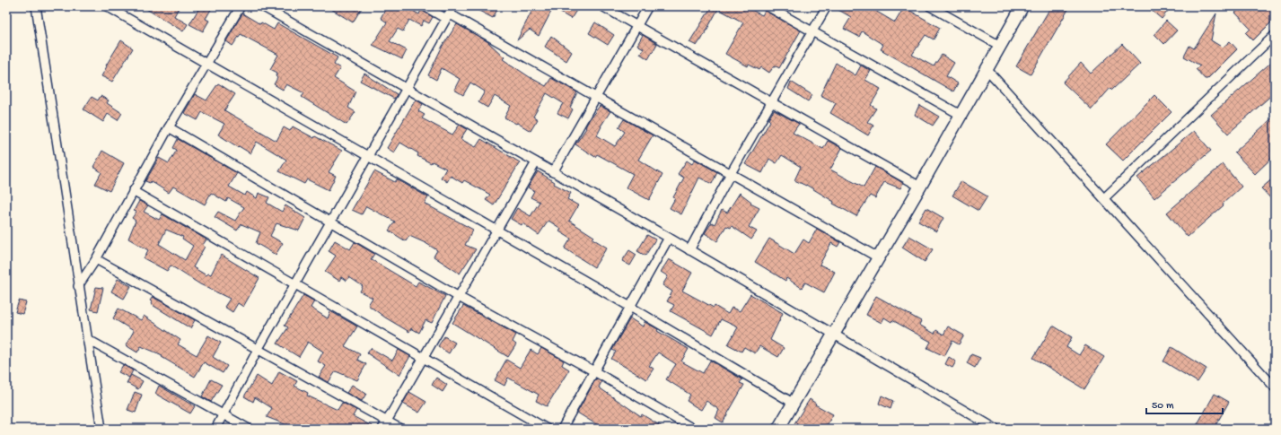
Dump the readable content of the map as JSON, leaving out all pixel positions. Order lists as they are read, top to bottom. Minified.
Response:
{"scale_bar":"50 m"}
